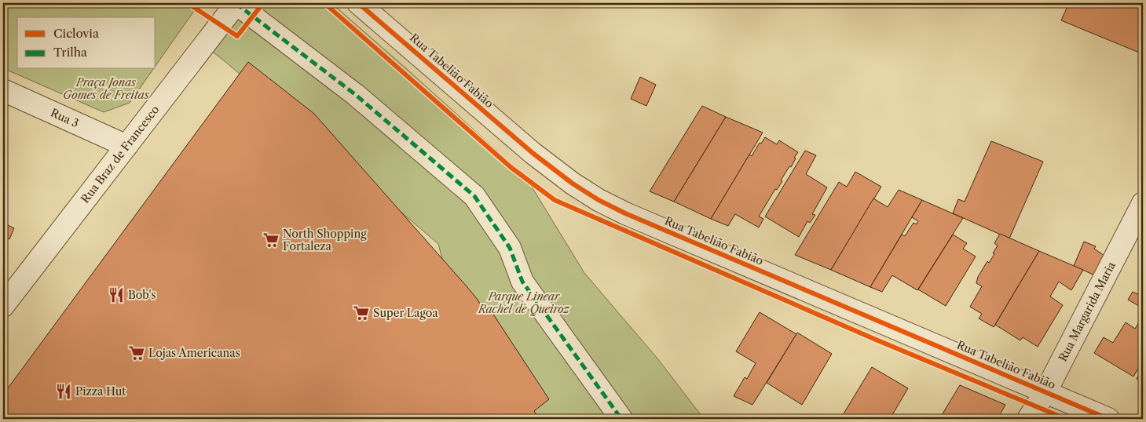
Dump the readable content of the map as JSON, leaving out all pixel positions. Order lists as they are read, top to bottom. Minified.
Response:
{"streets":{"street":["Rua Tabelião Fabião","Rua 3","Rua Braz de Francesco","Rua Margarida Maria"]},"crossings":[["Rua Tabelião Fabião","Rua Margarida Maria"],["Rua 3","Rua Braz de Francesco"]],"parks":["Praça Jonas Gomes de Freitas","Parque Linear Rachel de Queiroz"],"places":{"supermarket":["North Shopping Fortaleza","Super Lagoa","Lojas Americanas"],"restaurant":["Bob's","Pizza Hut"]},"legend":["Ciclovia","Trilha"]}
